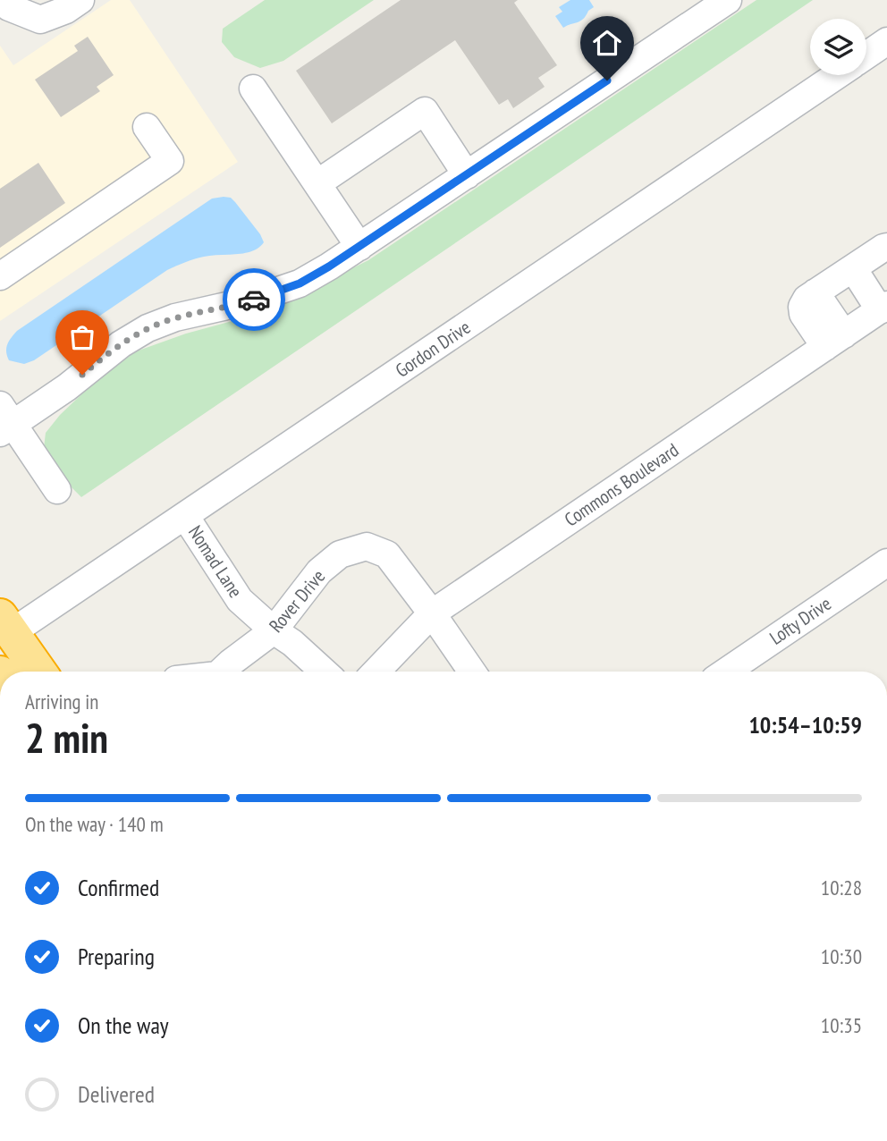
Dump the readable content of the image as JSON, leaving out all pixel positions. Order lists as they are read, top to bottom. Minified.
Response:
{"streets":{"street":["Gordon Drive","Commons Boulevard","Nomad Lane","Rover Drive","Lofty Drive"]},"crossings":[["Gordon Drive","Nomad Lane"],["Commons Boulevard","Rover Drive"],["Nomad Lane","Rover Drive"]],"page":{"heading":["2 min","Arriving in","10:54–10:59"],"bar":"On the way · 140 m","list":[["Confirmed","10:28"],["Preparing","10:30"],["On the way","10:35"],"Delivered"]}}
